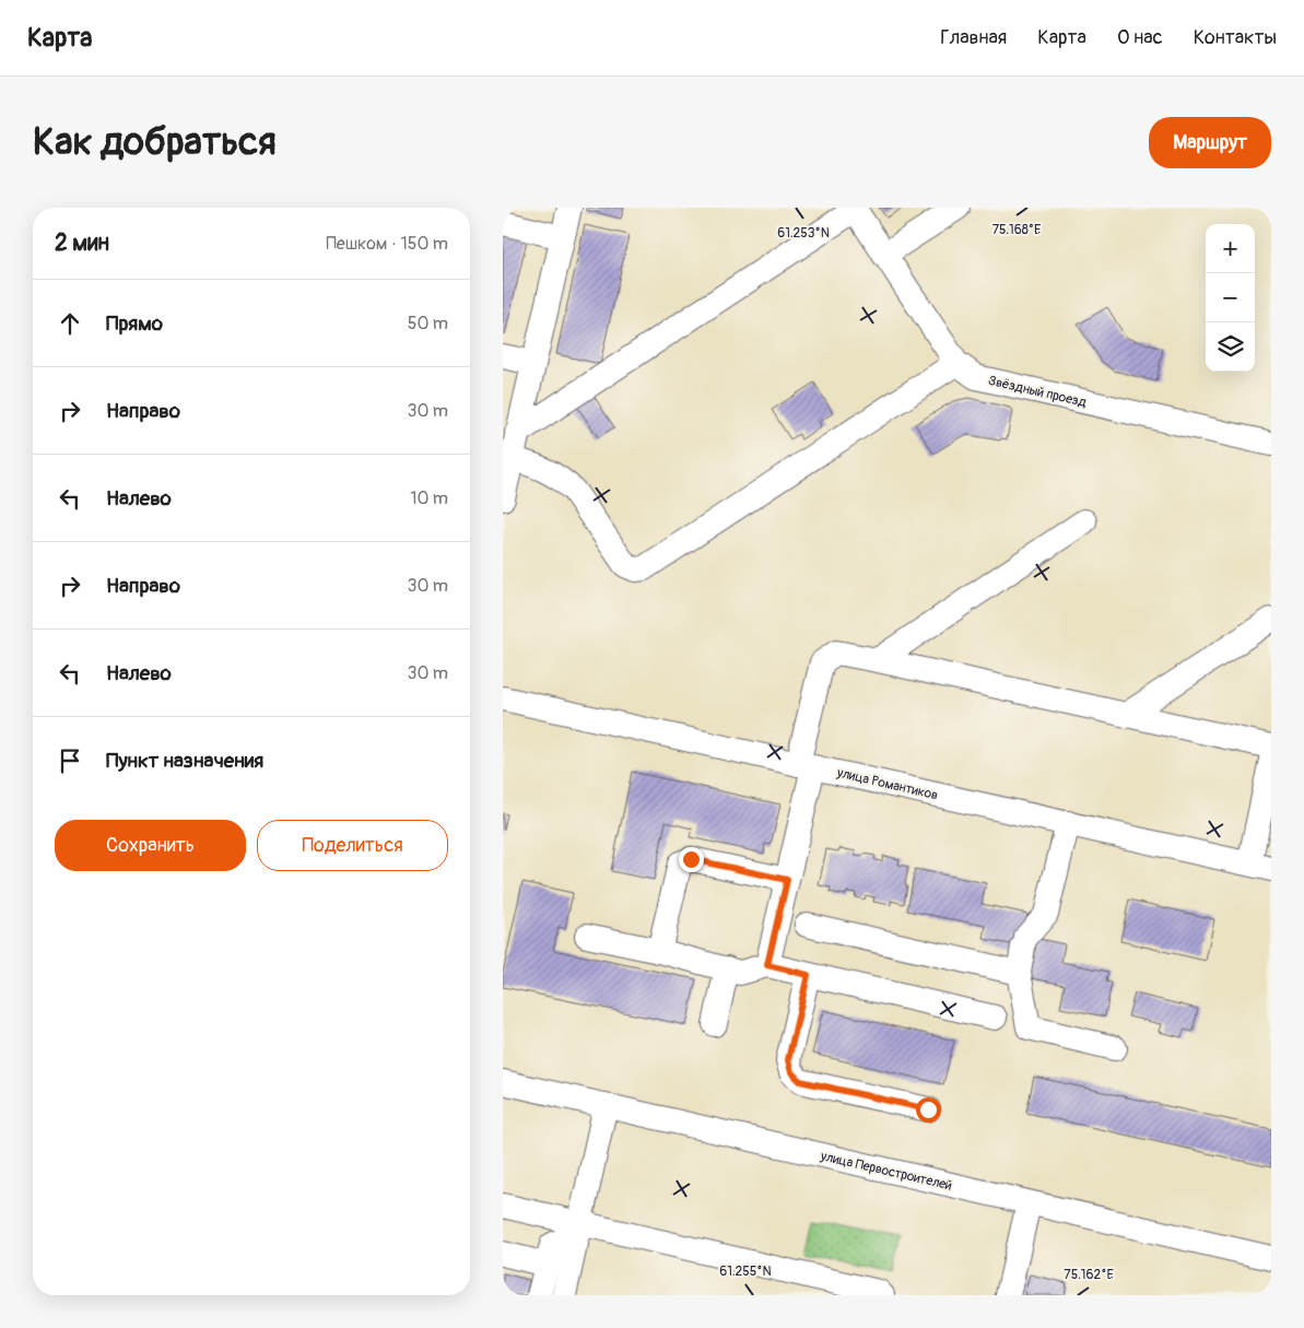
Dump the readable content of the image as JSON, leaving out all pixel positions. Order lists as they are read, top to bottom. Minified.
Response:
{"streets":{"street":["Звёздный проезд","улица Романтиков","улица Первостроителей"]},"page":{"header":"Карта","nav":["Главная","Карта","О нас","Контакты"],"buttons":["Маршрут",["Сохранить","Поделиться"]],"title":"Как добраться","heading":["2 мин","Пешком · 150 m"],"map_buttons":["+","−"],"list":[["Прямо","50 m"],["Направо","30 m"],["Налево","10 m"],["Направо","30 m"],["Налево","30 m"],"Пункт назначения"]},"coordinates":["75.168°E","61.253°N","61.255°N","75.162°E"]}
